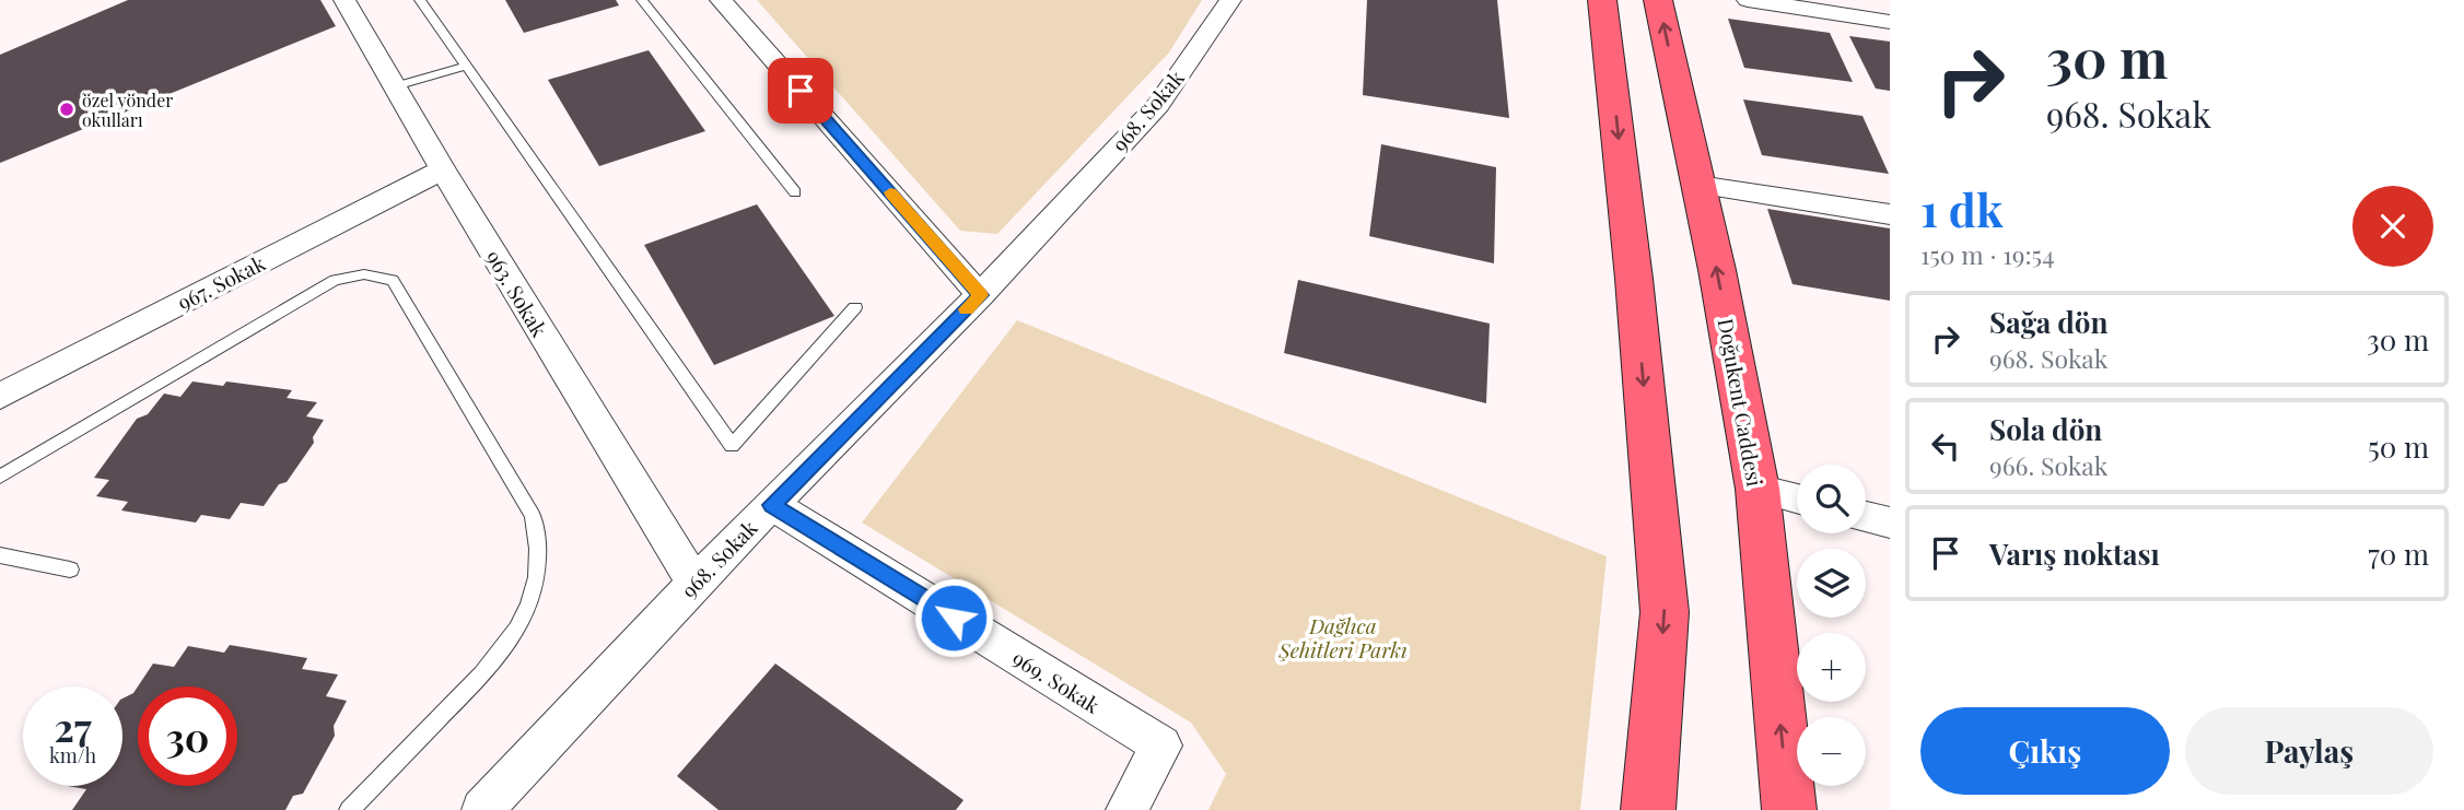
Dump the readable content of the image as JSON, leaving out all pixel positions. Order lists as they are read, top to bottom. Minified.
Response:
{"streets":{"main road":["Doğukent Caddesi"],"street":["968. Sokak","967. Sokak","963. Sokak","969. Sokak"]},"crossings":[["968. Sokak","963. Sokak"],["968. Sokak","969. Sokak"],["967. Sokak","963. Sokak"]],"parks":["Dağlıca Şehitleri Parkı"],"places":["özel yönder okulları"],"page":{"turn":["30 m","968. Sokak"],"heading":["1 dk","150 m · 19:54"],"list":[{"name":"Sağa dön","note":"968. Sokak","value":"30 m"},{"name":"Sola dön","note":"966. Sokak","value":"50 m"},{"name":"Varış noktası","value":"70 m"}],"map_buttons":["+","−"],"speed":"27 km/h","limit":"30","buttons":["Çıkış","Paylaş"]}}
